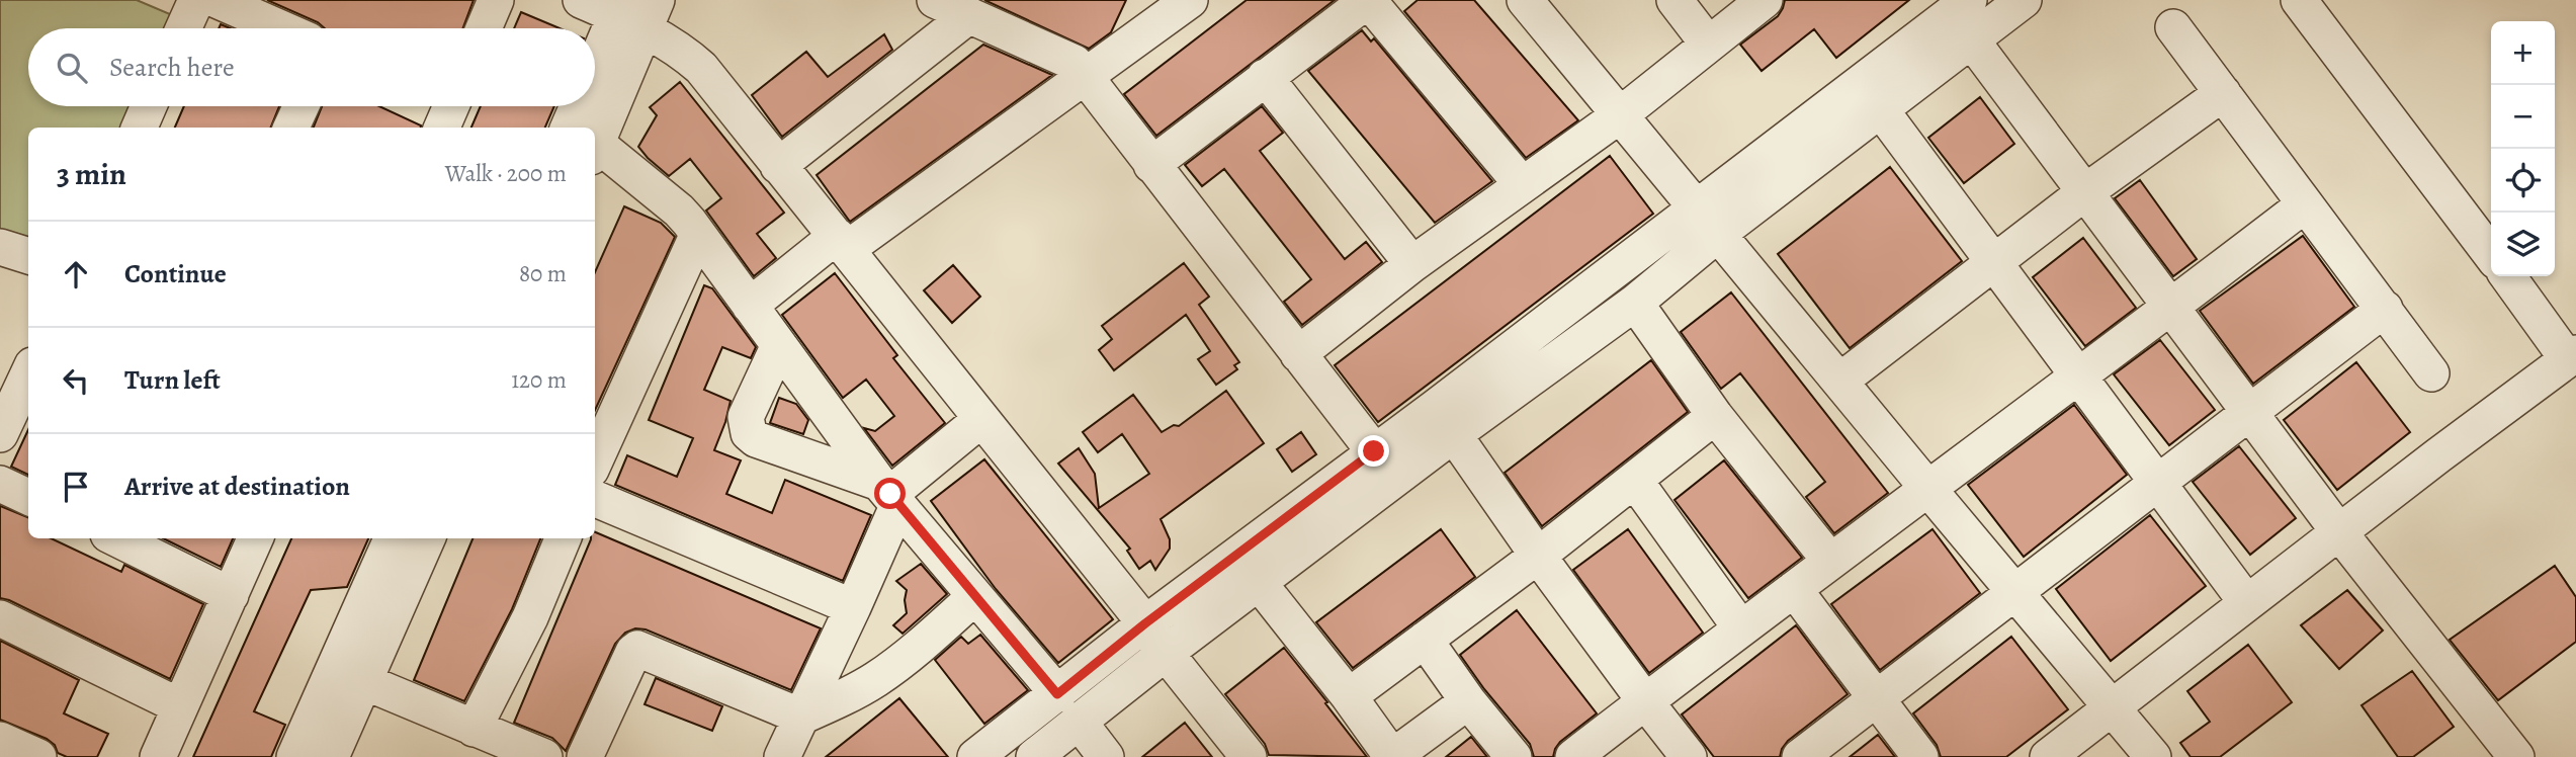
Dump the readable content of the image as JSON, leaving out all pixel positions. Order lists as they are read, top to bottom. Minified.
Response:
{"page":{"map_buttons":["+","−"],"search":"Search here","heading":["3 min","Walk · 200 m"],"list":[["Continue","80 m"],["Turn left","120 m"],"Arrive at destination"]}}
